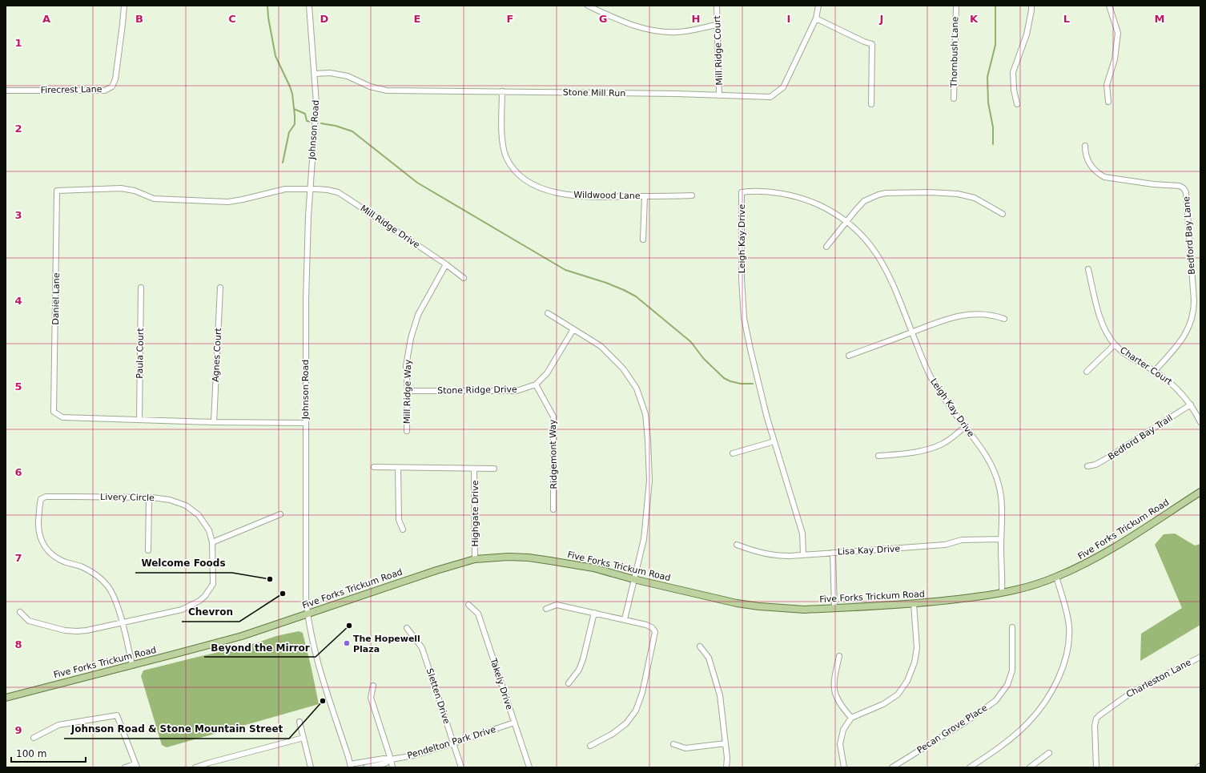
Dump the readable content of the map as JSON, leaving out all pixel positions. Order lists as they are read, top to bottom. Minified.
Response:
{"streets":{"main road":["Five Forks Trickum Road"],"street":["Mill Ridge Court","Thornbush Lane","Firecrest Lane","Stone Mill Run","Johnson Road","Wildwood Lane","Mill Ridge Drive","Bedford Bay Lane","Leigh Kay Drive","Daniel Lane","Paula Court","Agnes Court","Charter Court","Stone Ridge Drive","Mill Ridge Way","Bedford Bay Trail","Ridgemont Way","Livery Circle","Highgate Drive","Lisa Kay Drive","Charleston Lane","Takely Drive","Sletten Drive","Pecan Grove Place","Pendelton Park Drive"]},"crossings":[["Mill Ridge Court","Stone Mill Run"],["Stone Mill Run","Johnson Road"],["Stone Mill Run","Wildwood Lane"],["Johnson Road","Mill Ridge Drive"],["Johnson Road","Daniel Lane"],["Johnson Road","Five Forks Trickum Road"],["Johnson Road","Pendelton Park Drive"],["Mill Ridge Drive","Daniel Lane"],["Mill Ridge Drive","Mill Ridge Way"],["Bedford Bay Lane","Charter Court"],["Leigh Kay Drive","Five Forks Trickum Road"],["Leigh Kay Drive","Lisa Kay Drive"],["Daniel Lane","Paula Court"],["Daniel Lane","Agnes Court"],["Charter Court","Bedford Bay Trail"],["Stone Ridge Drive","Mill Ridge Way"],["Stone Ridge Drive","Ridgemont Way"],["Livery Circle","Five Forks Trickum Road"],["Highgate Drive","Five Forks Trickum Road"],["Takely Drive","Pendelton Park Drive"],["Sletten Drive","Pendelton Park Drive"]],"places":["Welcome Foods","Chevron","Beyond the Mirror","The Hopewell Plaza","Johnson Road & Stone Mountain Street"],"scale_bar":"100 m","grid":{"columns":["A","B","C","D","E","F","G","H","I","J","K","L","M"],"rows":["1","2","3","4","5","6","7","8","9"]}}
